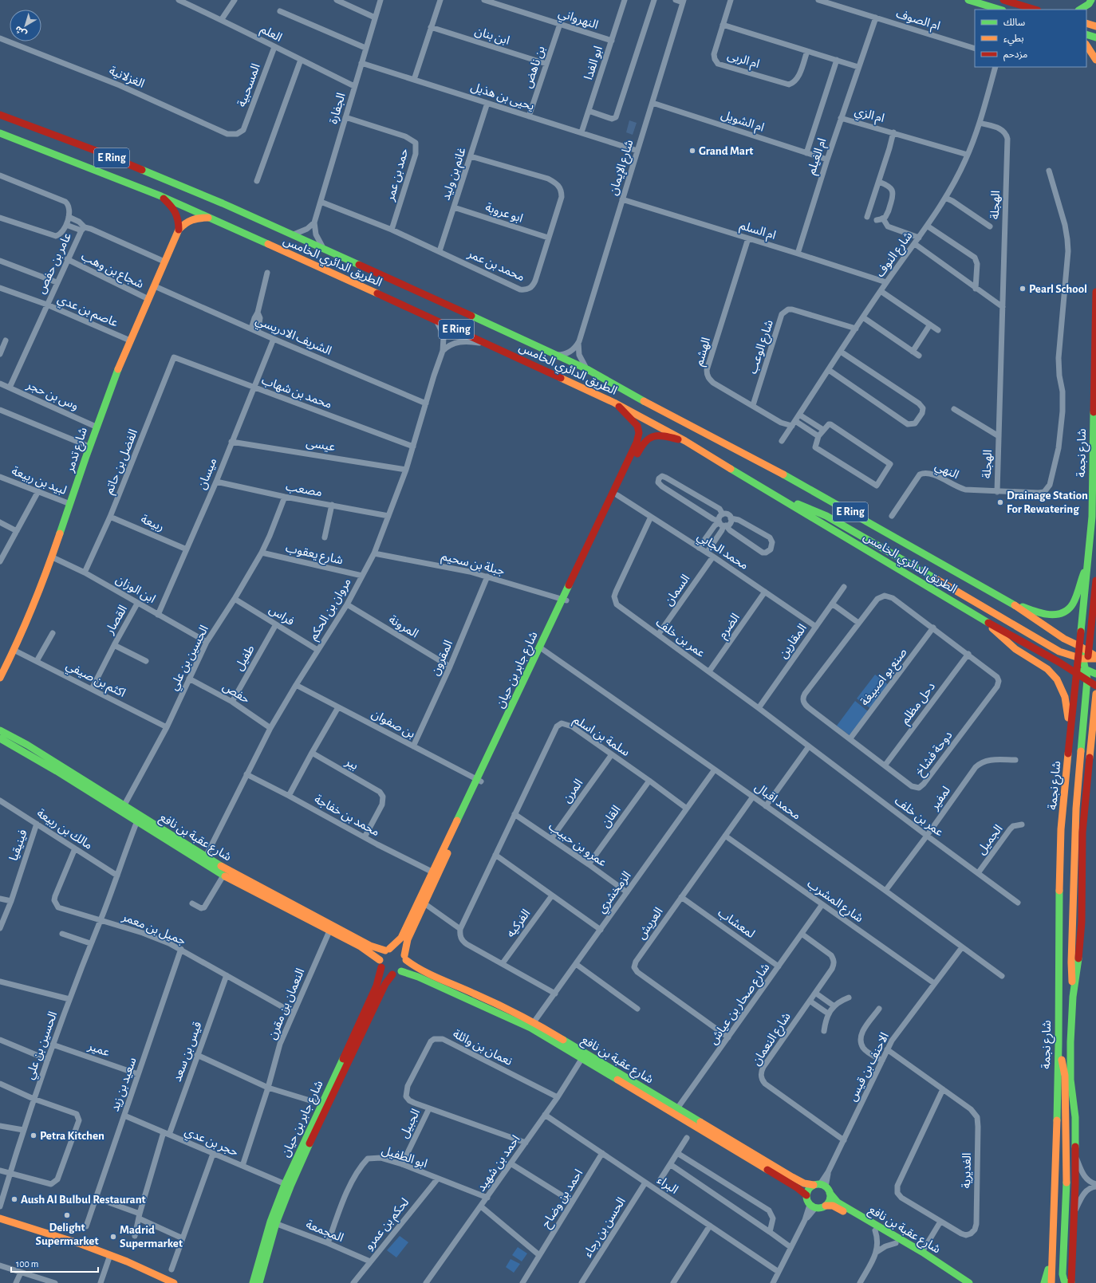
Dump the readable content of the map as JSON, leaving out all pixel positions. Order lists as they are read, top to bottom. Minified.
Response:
{"streets":{"main road":["E Ring","الطريق الدائري الخامس","شارع تدمر","شارع نجمة","شارع جابر بن حيان","شارع عقبة بن نافع"],"street":["النهرواني","ام الصوف","العلم","ابن بنان","ام الربى","ابو الفدا","بن ناهض","الغزلانية","المسحبية","يحيى بن هذيل","الجفارة","ام الزي","ام الشويل","ام الغيلم","شارع الإيمان","غانم بن وليد","حمد بن عمر","الهجلة","ابو عروبة","ام السلم","شارع النوف","عامر بن حفص","محمد بن عمر","شجاع بن وهب","عاصم بن عدي","الشريف الادريسي","شارع الوعب","الهشم","محمد بن شهاب","وس بن حجر","عيسى","الفضل بن حاتم","النهي","ميسان","لبيد بن ربيعة","مصعب","ربيعة","محمد الجابي","شارع يعقوب","جبلة بن سحيم","ابن الوزان","السمان","مروان بن الحكم","فراس","القصار","الضرم","المرونة","عمر بن خلف","المقارين","الحسين بن علي","طفيل","المقرون","صنع بو اصبيغة","اكثم بن صيفي","حفص","دحل مظلم","بن صفوان","سلمة بن اسلم","دوحة فشاخ","بير","المرن","لمفير","محمد اقبال","محمد بن خفاجة","القان","مالك بن ربيعة","الجميل","عمرو بن حبيب","فينيقيا","الزمخشري","شارع المشرب","الفركيه","العريش","لمعشاب","جميل بن معمر","النعمان بن مقرن","شارع صحار بن عياش","شارع النعمان","نعمان بن وائلة","عمير","قيس بن سعد","الاحنف بن قيس","سعيد بن زيد","الجبيل","حجر بن عدي","ابو الطفيل","احمد بن شهيد","الغديرية","البراء","احمد بن وضاح","لحكم بن عمرو","الحسن بن رجاء","المجمعة"]},"crossings":[["النهرواني","ابو الفدا"],["النهرواني","بن ناهض"],["ام الصوف","ام الغيلم"],["العلم","المسحبية"],["العلم","الجفارة"],["ابن بنان","بن ناهض"],["ابو الفدا","يحيى بن هذيل"],["بن ناهض","يحيى بن هذيل"],["الغزلانية","المسحبية"],["يحيى بن هذيل","الجفارة"],["يحيى بن هذيل","شارع الإيمان"],["يحيى بن هذيل","غانم بن وليد"],["الجفارة","حمد بن عمر"],["الجفارة","الطريق الدائري الخامس"],["الجفارة","محمد بن عمر"],["ام الزي","ام الغيلم"],["ام الزي","شارع النوف"],["ام الشويل","ام الغيلم"],["ام الشويل","شارع الإيمان"],["ام الغيلم","ام السلم"],["شارع الإيمان","ام السلم"],["شارع الإيمان","الطريق الدائري الخامس"],["غانم بن وليد","ابو عروبة"],["غانم بن وليد","محمد بن عمر"],["حمد بن عمر","محمد بن عمر"],["الهجلة","شارع النوف"],["الهجلة","النهي"],["ابو عروبة","محمد بن عمر"],["ام السلم","شارع النوف"],["ام السلم","الهشم"],["شارع النوف","شارع الوعب"],["شارع النوف","الهشم"],["الطريق الدائري الخامس","شارع تدمر"],["الطريق الدائري الخامس","شارع نجمة"],["الطريق الدائري الخامس","مروان بن الحكم"],["الطريق الدائري الخامس","شارع جابر بن حيان"],["عامر بن حفص","شجاع بن وهب"],["عامر بن حفص","عاصم بن عدي"],["عامر بن حفص","وس بن حجر"],["عامر بن حفص","شارع تدمر"],["شجاع بن وهب","شارع تدمر"],["عاصم بن عدي","شارع تدمر"],["الشريف الادريسي","شارع تدمر"],["الشريف الادريسي","ميسان"],["الشريف الادريسي","مروان بن الحكم"],["شارع الوعب","الهشم"],["محمد بن شهاب","الفضل بن حاتم"],["محمد بن شهاب","ميسان"],["محمد بن شهاب","مروان بن الحكم"],["وس بن حجر","شارع تدمر"],["عيسى","ميسان"],["عيسى","مروان بن الحكم"],["شارع تدمر","لبيد بن ربيعة"],["شارع تدمر","ابن الوزان"],["شارع تدمر","اكثم بن صيفي"],["الفضل بن حاتم","ربيعة"],["الفضل بن حاتم","ابن الوزان"],["ميسان","مصعب"],["ميسان","ربيعة"],["ميسان","ابن الوزان"],["مصعب","مروان بن الحكم"],["مصعب","الحسين بن علي"],["محمد الجابي","السمان"],["محمد الجابي","الضرم"],["محمد الجابي","عمر بن خلف"],["محمد الجابي","المقارين"],["محمد الجابي","شارع جابر بن حيان"],["شارع يعقوب","مروان بن الحكم"],["شارع يعقوب","الحسين بن علي"],["جبلة بن سحيم","مروان بن الحكم"],["جبلة بن سحيم","المقرون"],["جبلة بن سحيم","شارع جابر بن حيان"],["ابن الوزان","القصار"],["ابن الوزان","الحسين بن علي"],["السمان","عمر بن خلف"],["مروان بن الحكم","فراس"],["مروان بن الحكم","المرونة"],["مروان بن الحكم","حفص"],["مروان بن الحكم","بن صفوان"],["مروان بن الحكم","محمد بن خفاجة"],["مروان بن الحكم","شارع عقبة بن نافع"],["فراس","الحسين بن علي"],["فراس","طفيل"],["القصار","اكثم بن صيفي"],["الضرم","عمر بن خلف"],["المرونة","المقرون"],["عمر بن خلف","المقارين"],["عمر بن خلف","لمفير"],["عمر بن خلف","الجميل"],["الحسين بن علي","اكثم بن صيفي"],["الحسين بن علي","حفص"],["الحسين بن علي","مالك بن ربيعة"],["الحسين بن علي","شارع عقبة بن نافع"],["الحسين بن علي","جميل بن معمر"],["الحسين بن علي","عمير"],["طفيل","حفص"],["المقرون","بن صفوان"],["شارع جابر بن حيان","بن صفوان"],["شارع جابر بن حيان","محمد اقبال"],["شارع جابر بن حيان","محمد بن خفاجة"],["شارع جابر بن حيان","شارع عقبة بن نافع"],["شارع جابر بن حيان","حجر بن عدي"],["شارع جابر بن حيان","المجمعة"],["صنع بو اصبيغة","دوحة فشاخ"],["دحل مظلم","دوحة فشاخ"],["سلمة بن اسلم","المرن"],["سلمة بن اسلم","القان"],["سلمة بن اسلم","عمرو بن حبيب"],["سلمة بن اسلم","الزمخشري"],["بير","محمد بن خفاجة"],["المرن","عمرو بن حبيب"],["لمفير","محمد اقبال"],["محمد اقبال","الزمخشري"],["محمد اقبال","العريش"],["محمد اقبال","الاحنف بن قيس"],["القان","عمرو بن حبيب"],["مالك بن ربيعة","فينيقيا"],["مالك بن ربيعة","جميل بن معمر"],["شارع عقبة بن نافع","الزمخشري"],["شارع عقبة بن نافع","النعمان بن مقرن"],["شارع عقبة بن نافع","شارع صحار بن عياش"],["شارع عقبة بن نافع","الاحنف بن قيس"],["شارع عقبة بن نافع","احمد بن شهيد"],["عمرو بن حبيب","الزمخشري"],["شارع المشرب","العريش"],["شارع المشرب","شارع صحار بن عياش"],["شارع المشرب","الاحنف بن قيس"],["العريش","لمعشاب"],["العريش","شارع صحار بن عياش"],["لمعشاب","شارع صحار بن عياش"],["جميل بن معمر","النعمان بن مقرن"],["جميل بن معمر","قيس بن سعد"],["جميل بن معمر","سعيد بن زيد"],["النعمان بن مقرن","حجر بن عدي"],["شارع صحار بن عياش","شارع النعمان"],["شارع النعمان","الاحنف بن قيس"],["نعمان بن وائلة","الجبيل"],["نعمان بن وائلة","احمد بن شهيد"],["عمير","سعيد بن زيد"],["قيس بن سعد","حجر بن عدي"],["الاحنف بن قيس","الغديرية"],["سعيد بن زيد","حجر بن عدي"],["الجبيل","ابو الطفيل"],["ابو الطفيل","احمد بن شهيد"],["ابو الطفيل","لحكم بن عمرو"],["ابو الطفيل","المجمعة"],["احمد بن شهيد","البراء"],["البراء","احمد بن وضاح"],["البراء","الحسن بن رجاء"],["لحكم بن عمرو","المجمعة"]],"places":["Grand Mart","Pearl School","Drainage Station For Rewatering","Petra Kitchen","Aush Al Bulbul Restaurant","Delight Supermarket","Madrid Supermarket"],"legend":["سالك","بطيء","مزدحم"],"scale_bar":"100 m","north":"bottom left"}
